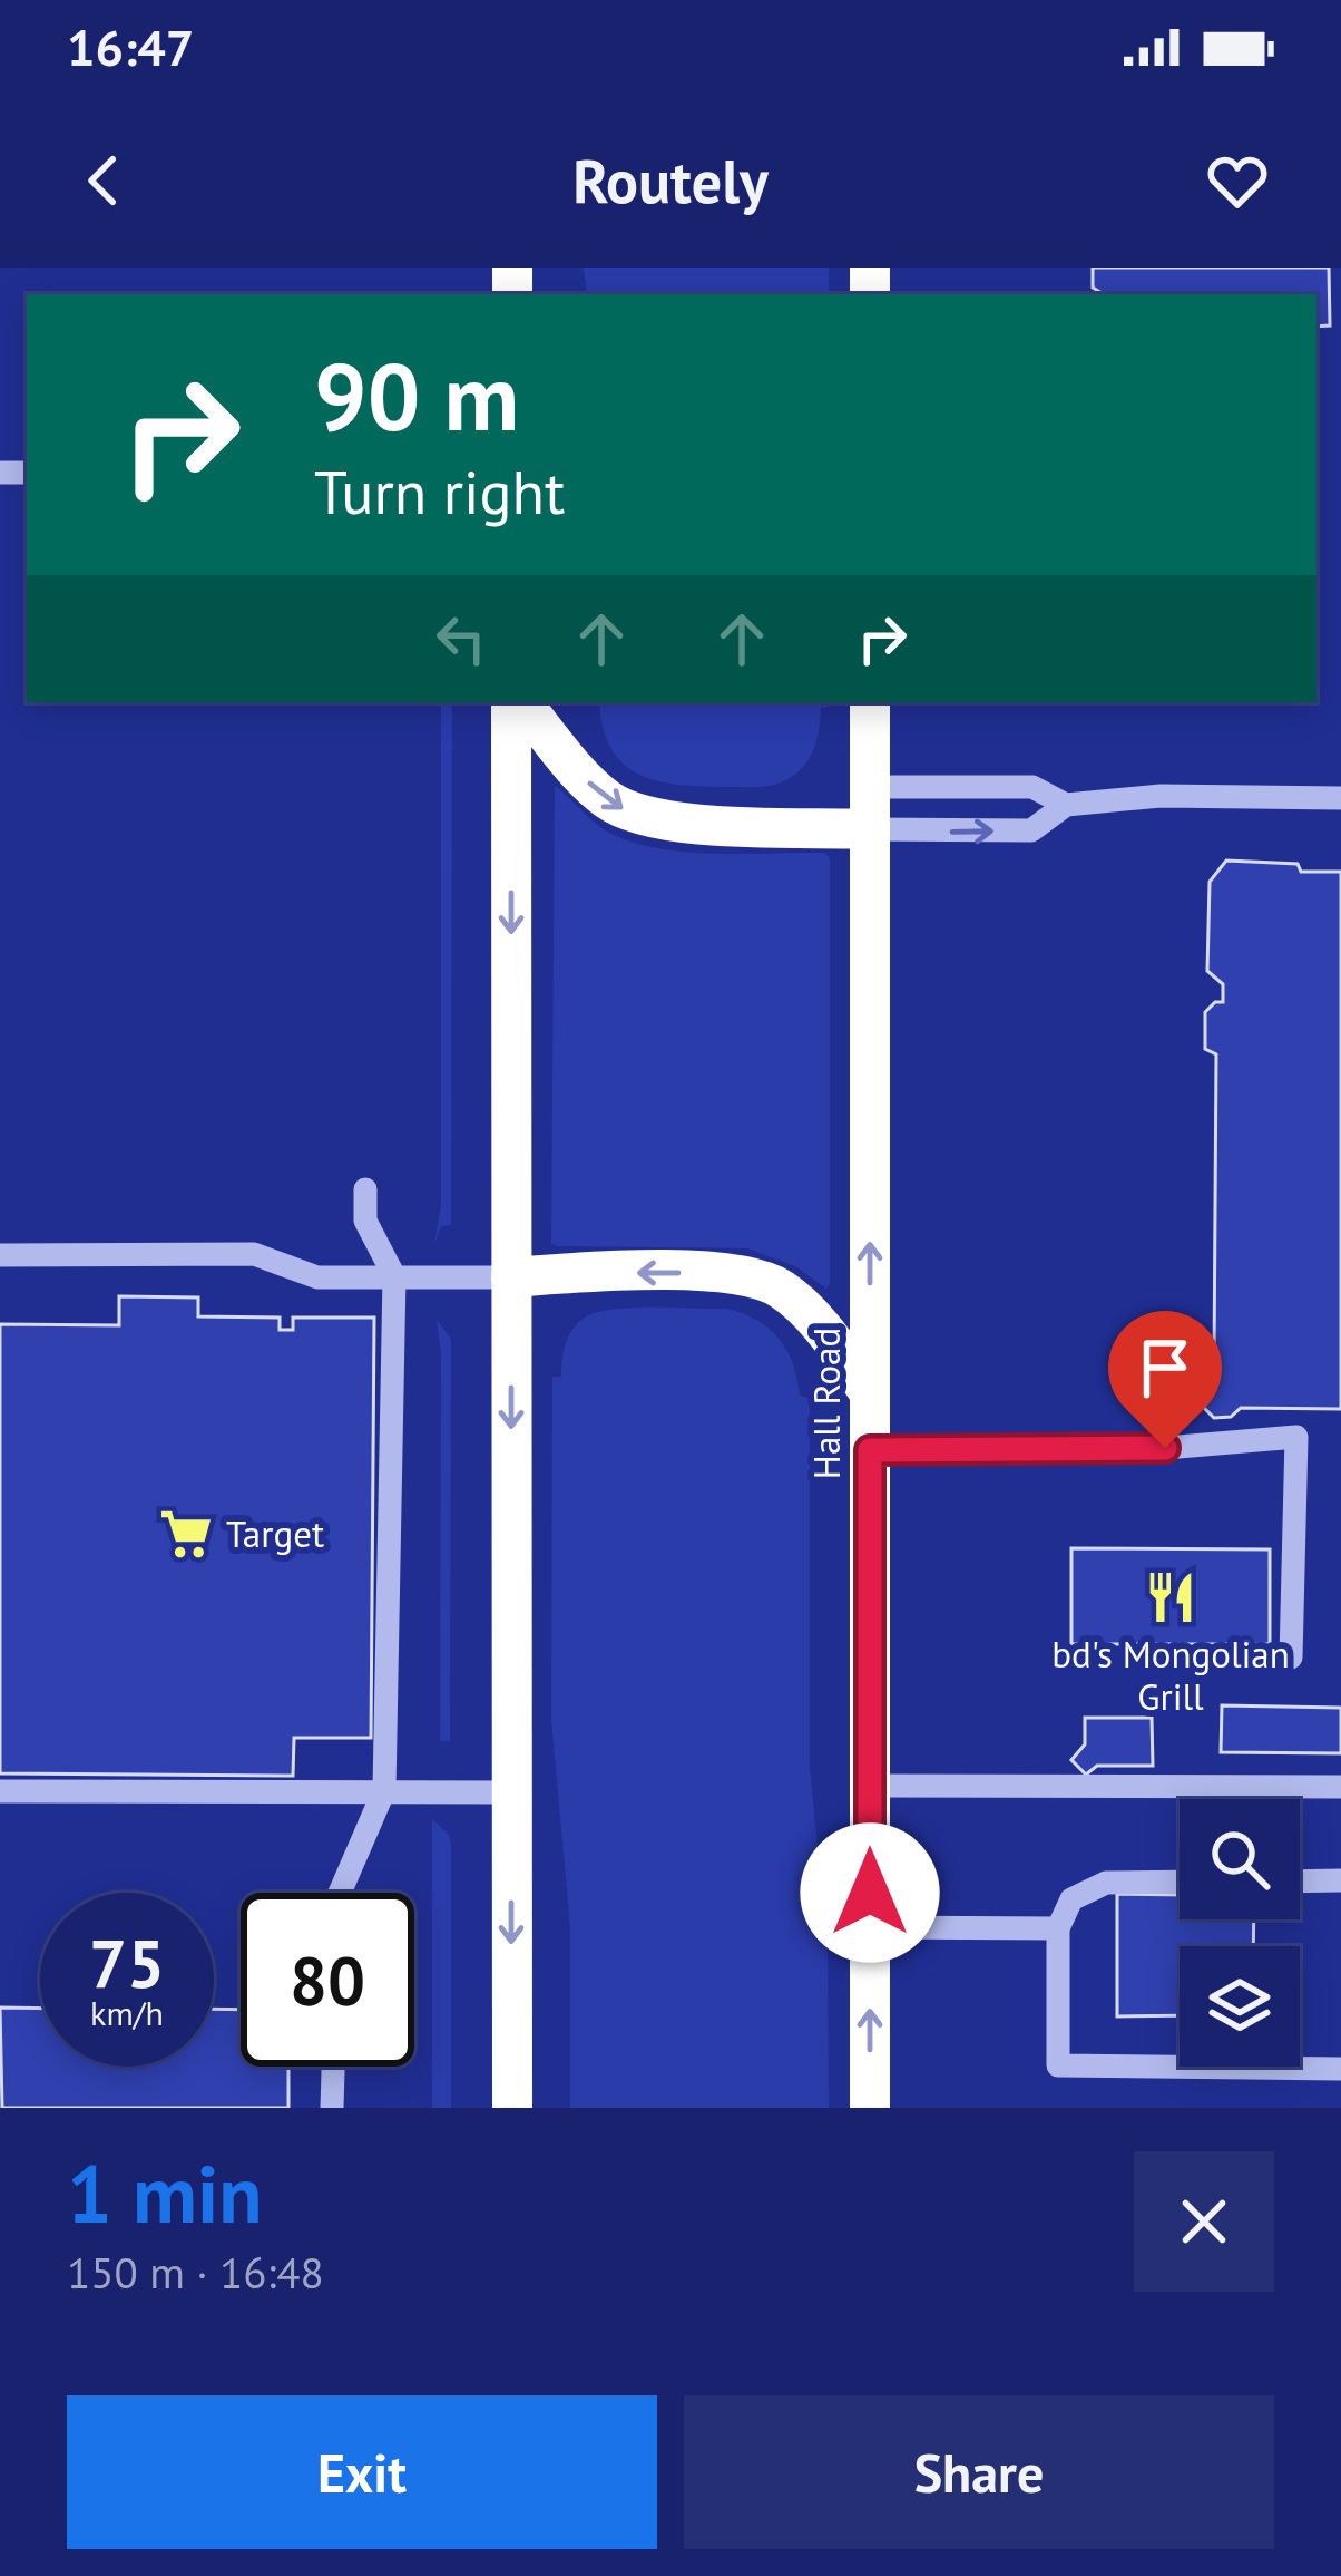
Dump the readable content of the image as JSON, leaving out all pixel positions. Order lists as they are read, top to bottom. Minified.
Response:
{"streets":{"highway":["Hall Road"]},"places":{"supermarket":["Target"],"restaurant":["bd's Mongolian Grill"]},"page":{"status":"16:47","header":"Routely","turn":["90 m","Turn right"],"speed":"75 km/h","limit":"80","heading":["1 min","150 m · 16:48"],"buttons":["Exit","Share"]}}
